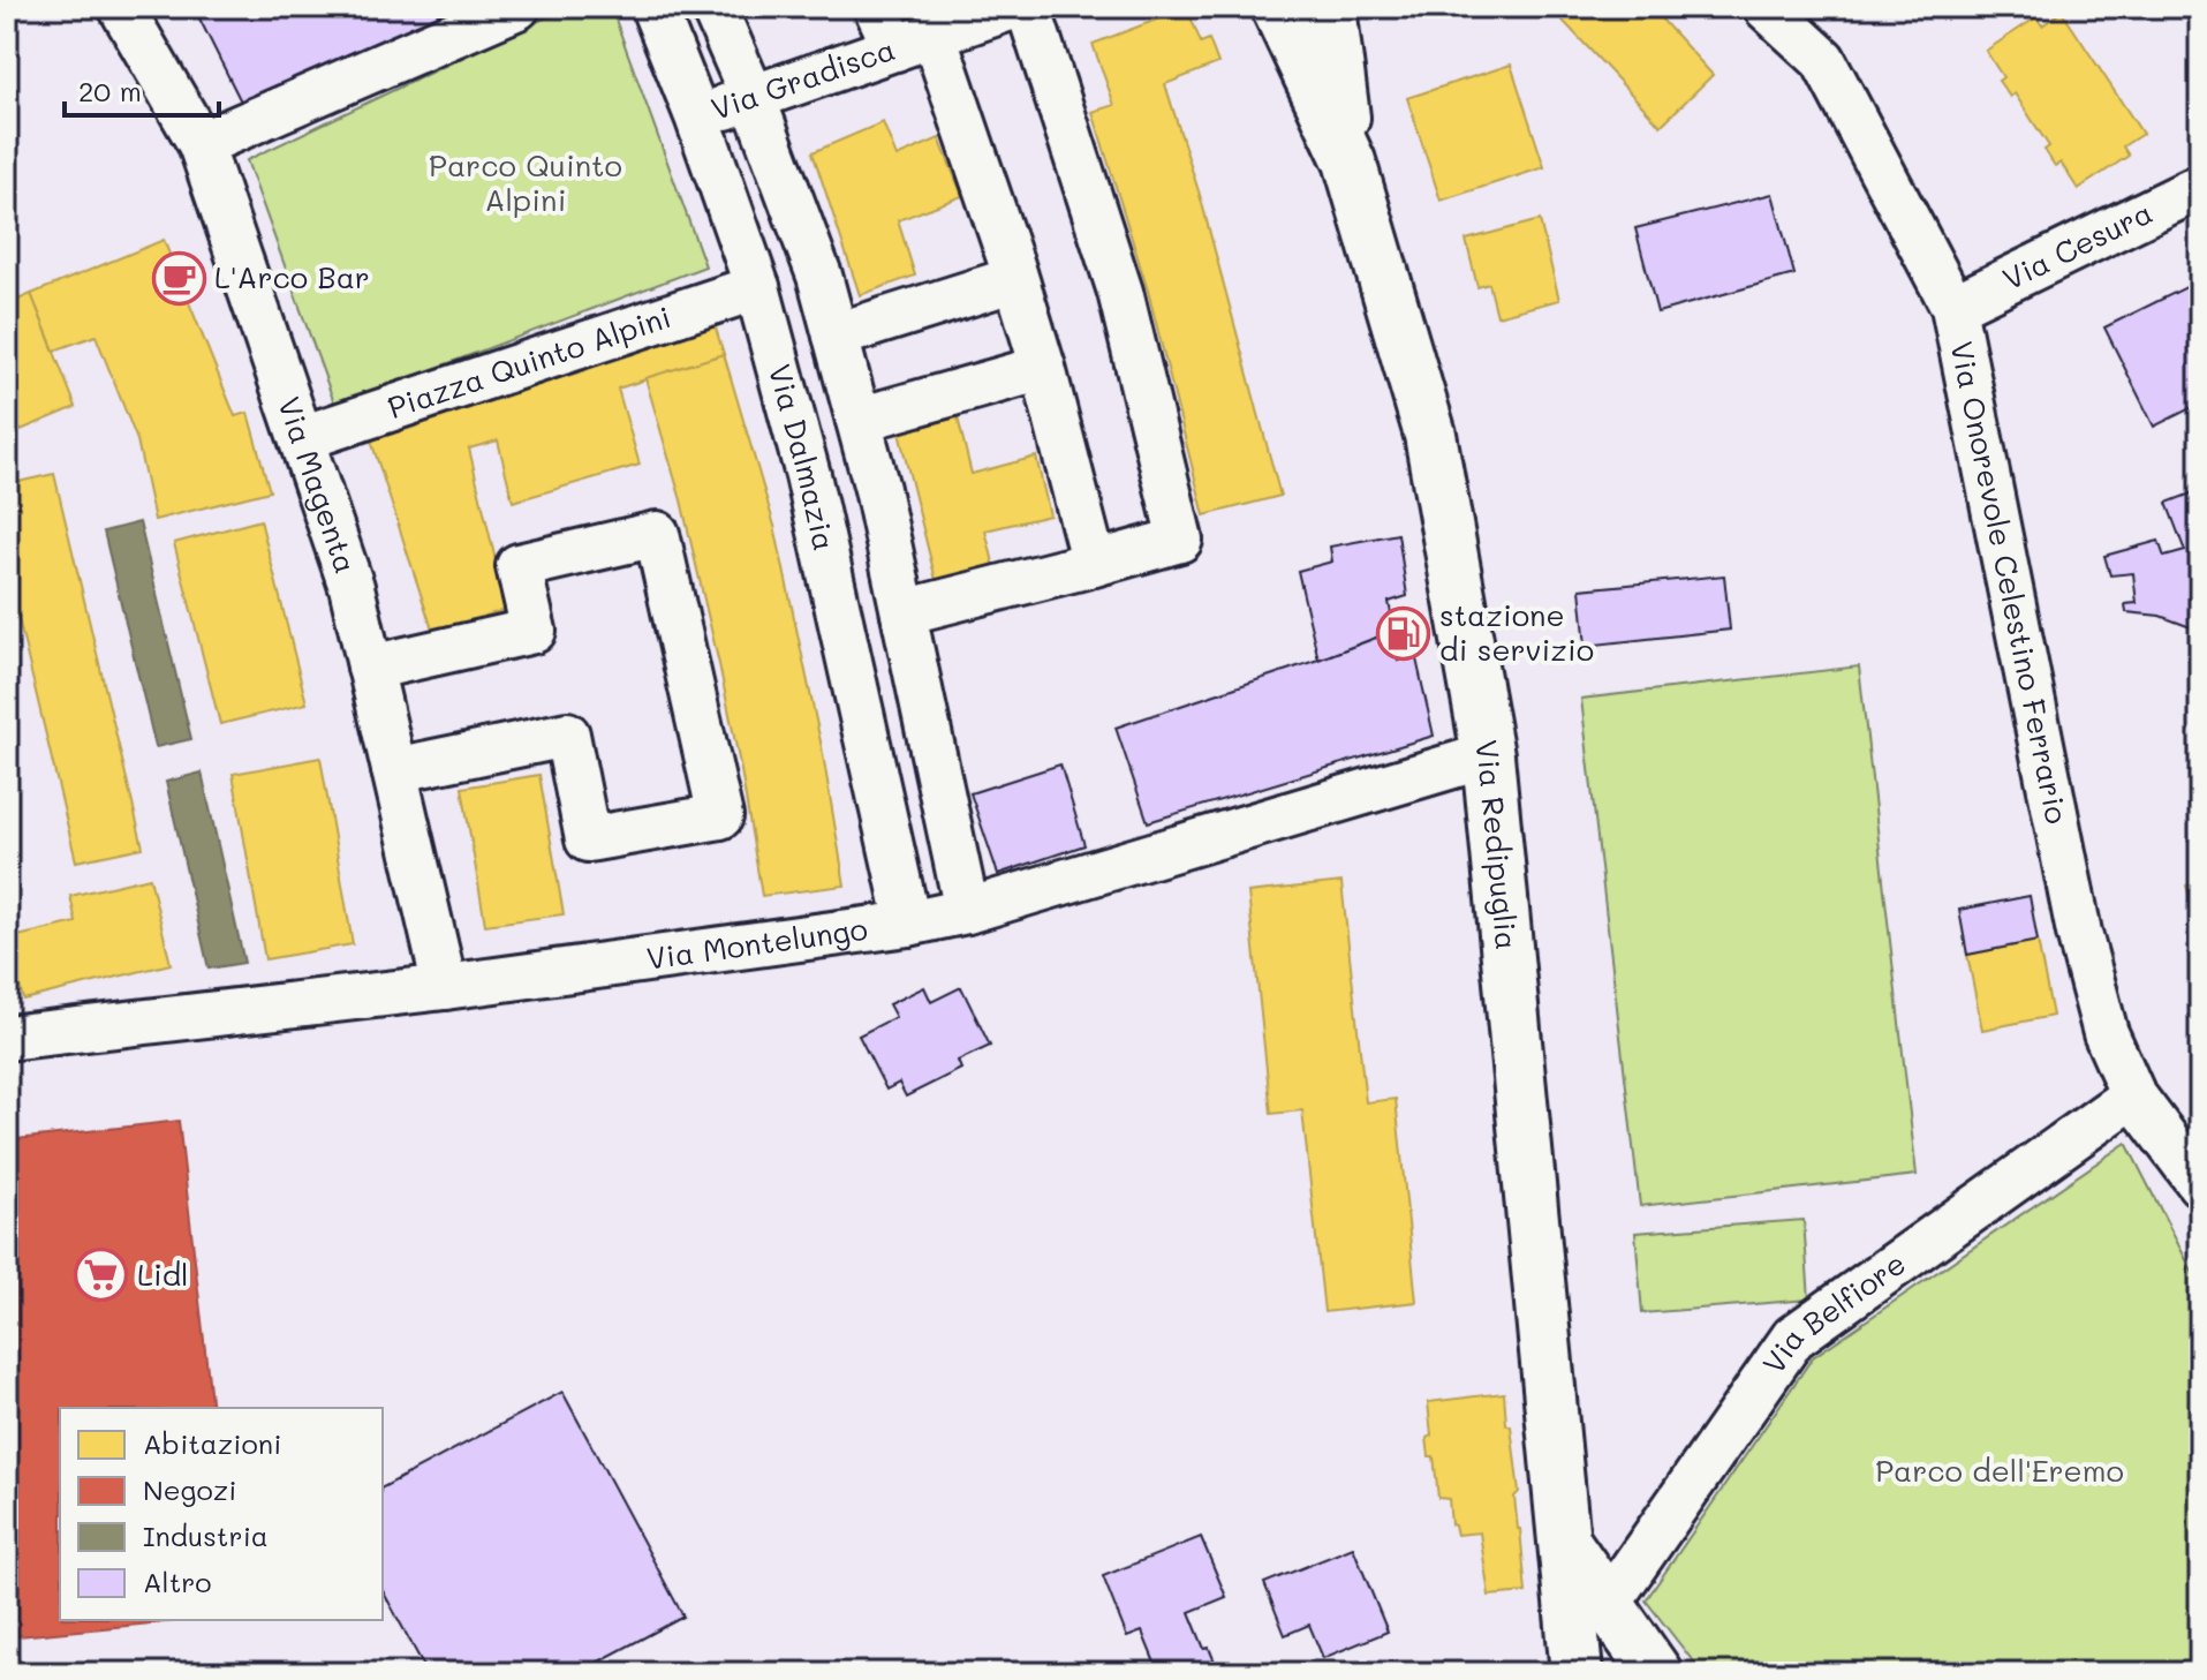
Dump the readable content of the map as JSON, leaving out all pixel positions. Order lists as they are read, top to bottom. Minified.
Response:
{"streets":{"main road":["Via Redipuglia"],"street":["Via Gradisca","Via Cesura","Piazza Quinto Alpini","Via Dalmazia","Via Magenta","Via Onorevole Celestino Ferrario","Via Montelungo","Via Belfiore"]},"crossings":[["Via Gradisca","Via Dalmazia"],["Via Cesura","Via Onorevole Celestino Ferrario"],["Piazza Quinto Alpini","Via Dalmazia"],["Piazza Quinto Alpini","Via Magenta"],["Via Dalmazia","Via Montelungo"],["Via Magenta","Via Montelungo"],["Via Onorevole Celestino Ferrario","Via Belfiore"],["Via Redipuglia","Via Montelungo"],["Via Redipuglia","Via Belfiore"]],"parks":["Parco Quinto Alpini","Parco dell'Eremo"],"places":{"cafe":["L'Arco Bar"],"fuel station":["stazione di servizio"],"supermarket":["Lidl"]},"legend":["Abitazioni","Negozi","Industria","Altro"],"scale_bar":"20 m"}
